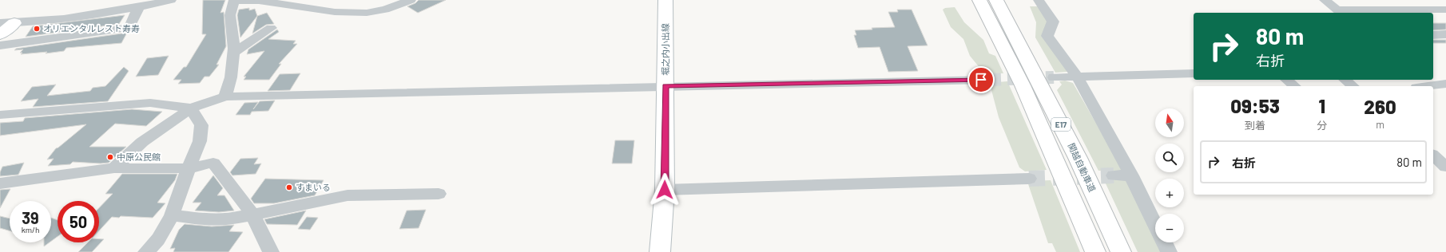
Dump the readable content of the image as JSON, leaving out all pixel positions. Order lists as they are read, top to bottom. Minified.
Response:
{"streets":{"main road":["堀之内小出線","E17","関越自動車道"]},"places":["オリエンタルレスト寿寿","中原公民館","すまいる"],"north":"top","page":{"turn":["80 m","右折"],"eta":["09:53","到着","1","分","260","m"],"map_buttons":["+","−"],"list":[{"name":"右折","value":"80 m"}],"speed":"39 km/h","limit":"50"}}
